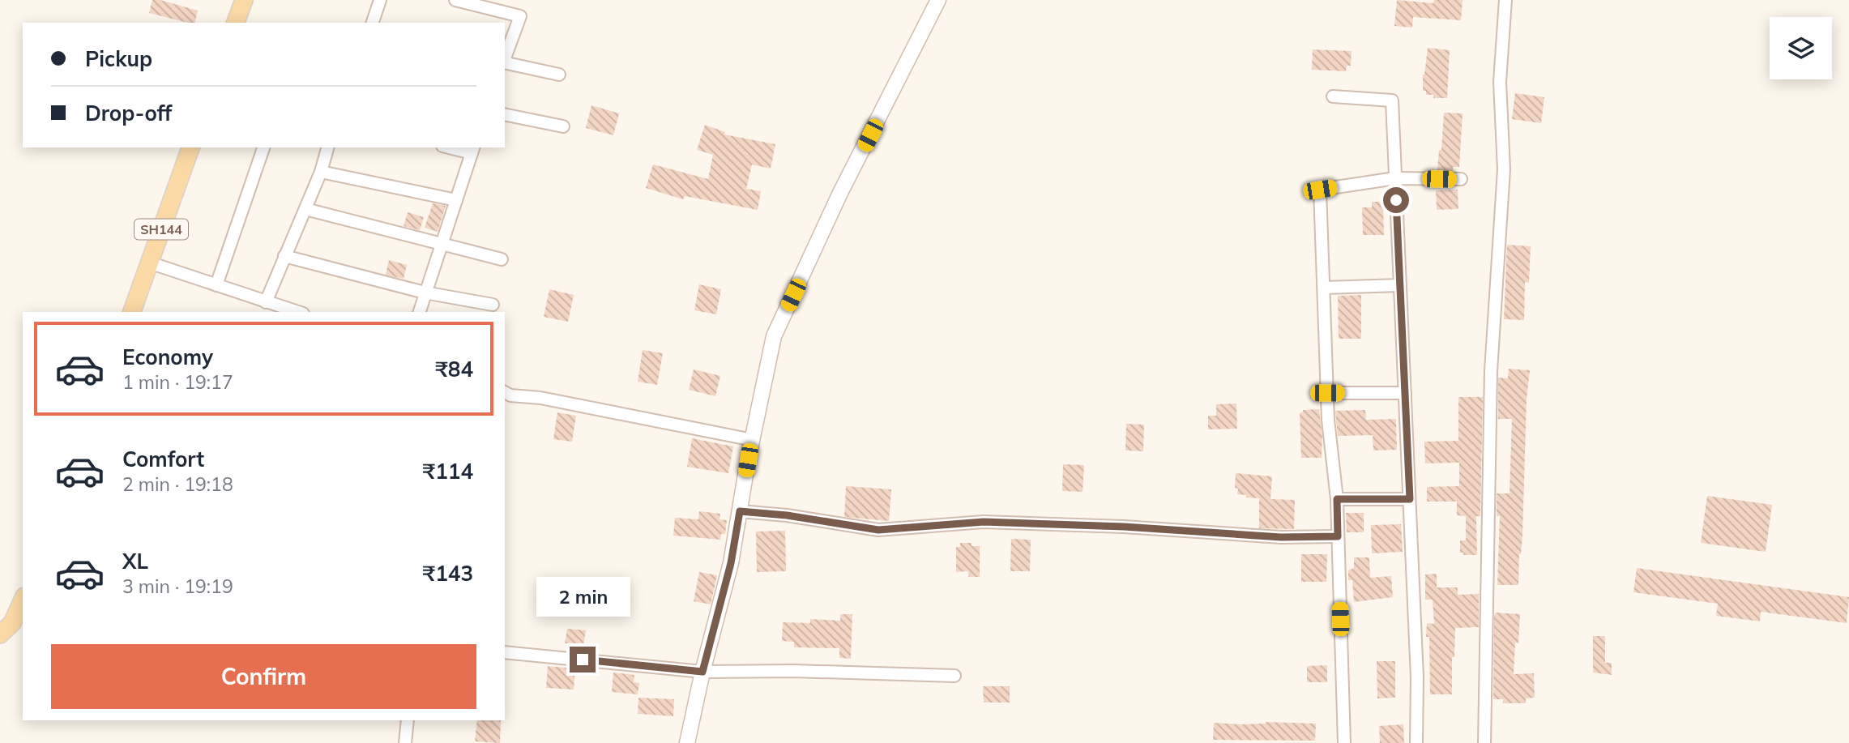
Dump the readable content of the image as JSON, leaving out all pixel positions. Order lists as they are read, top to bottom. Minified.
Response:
{"streets":{"main road":["SH144"]},"page":{"banner":["Pickup","Drop-off"],"list":[{"name":"Economy","note":"1 min · 19:17","value":"₹84"},{"name":"Comfort","note":"2 min · 19:18","value":"₹114"},{"name":"XL","note":"3 min · 19:19","value":"₹143"}],"bubble":"2 min","buttons":"Confirm"}}
